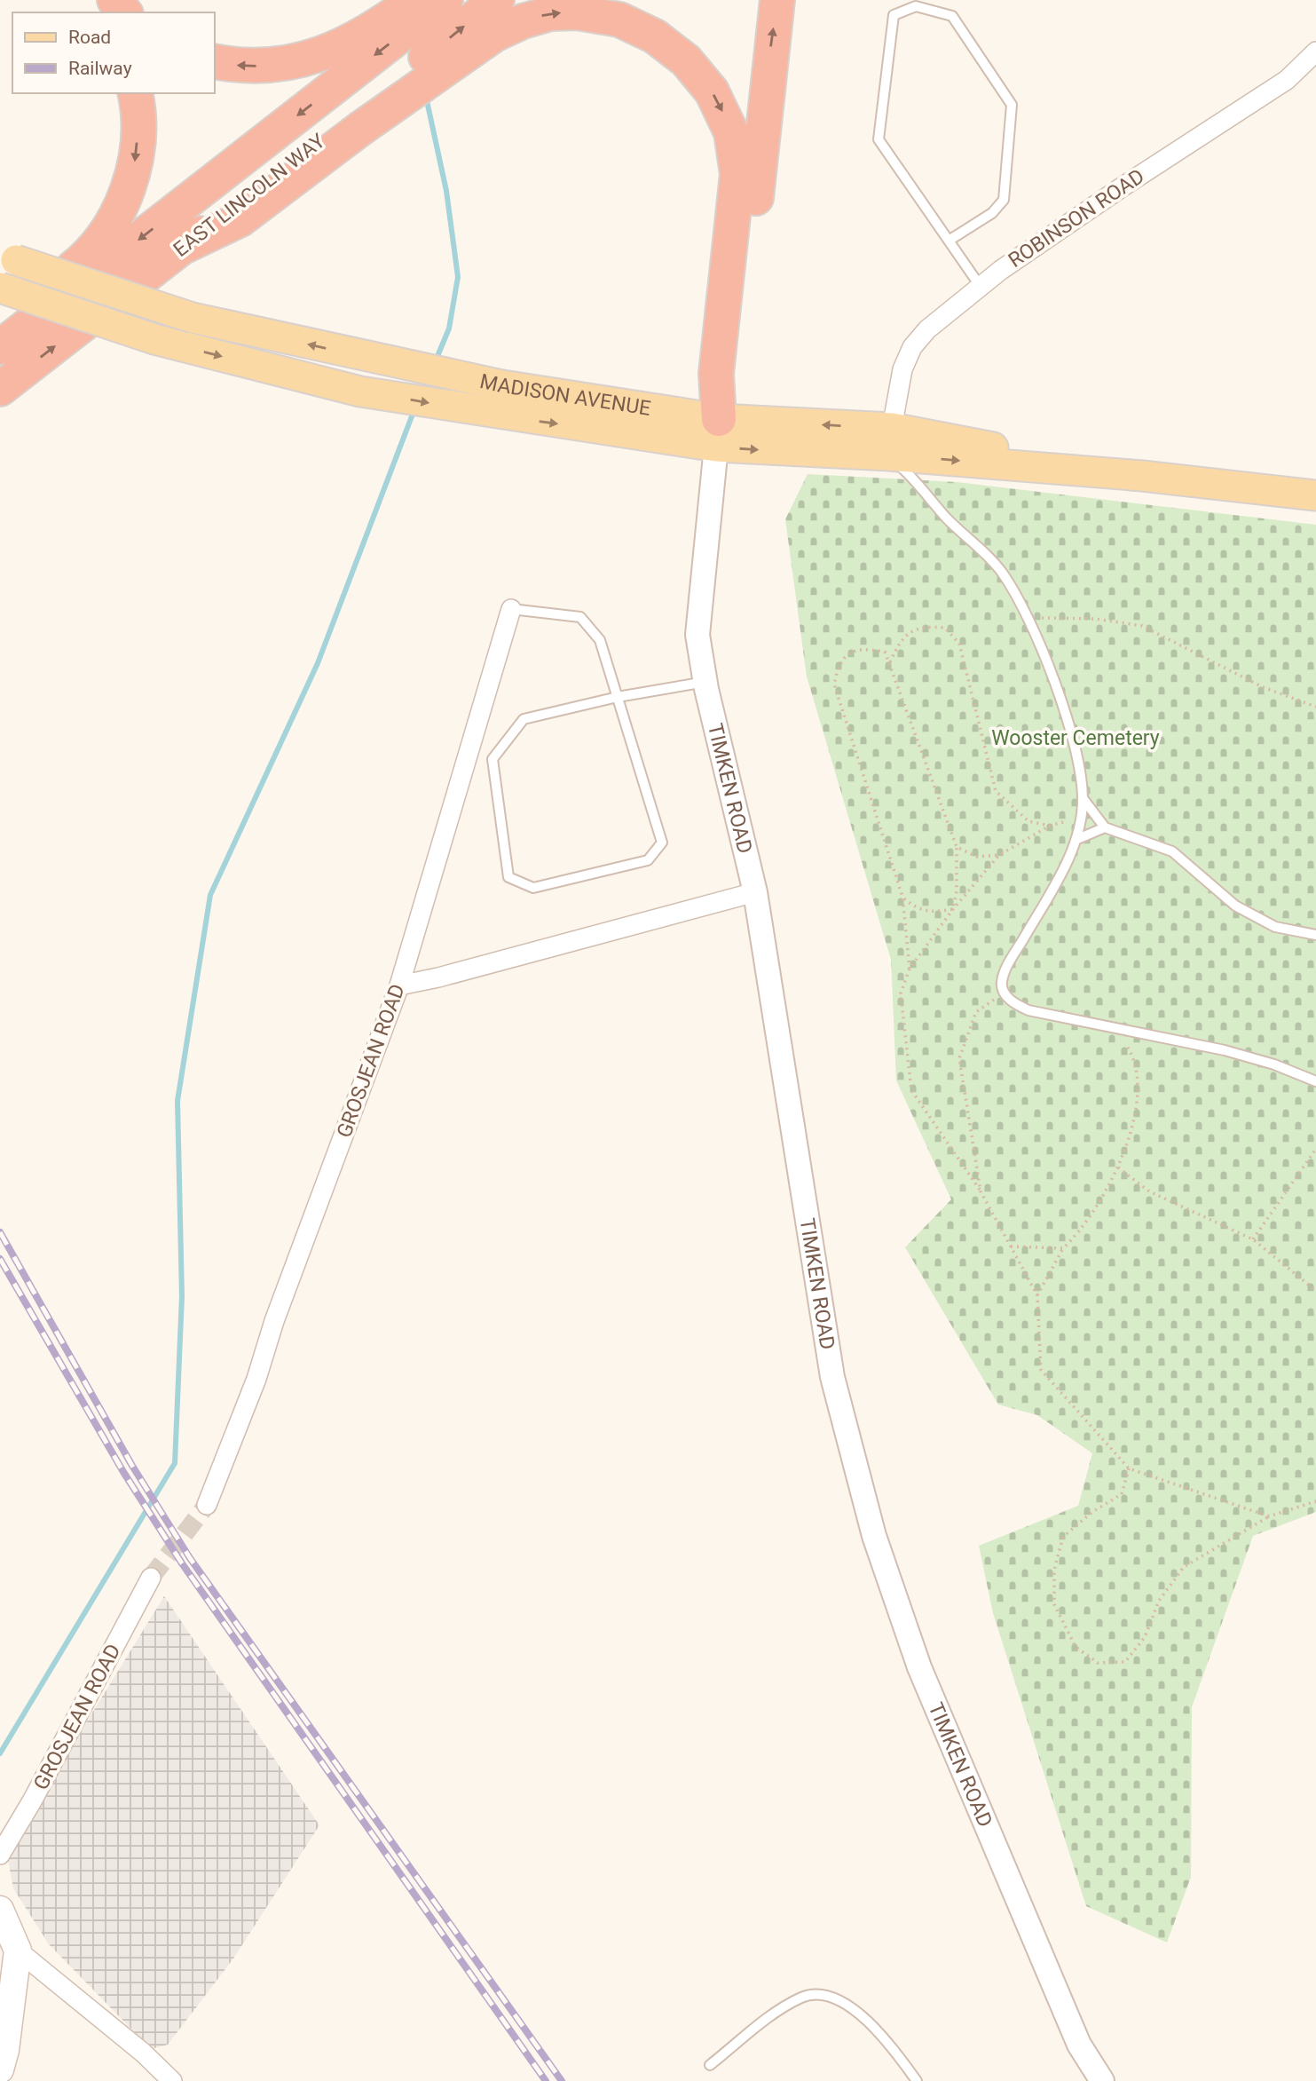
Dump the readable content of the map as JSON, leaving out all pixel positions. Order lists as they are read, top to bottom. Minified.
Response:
{"streets":{"highway":["EAST LINCOLN WAY"],"main road":["MADISON AVENUE"],"street":["ROBINSON ROAD","TIMKEN ROAD","GROSJEAN ROAD"]},"crossings":[["EAST LINCOLN WAY","MADISON AVENUE"],["EAST LINCOLN WAY","TIMKEN ROAD"],["ROBINSON ROAD","MADISON AVENUE"],["MADISON AVENUE","TIMKEN ROAD"]],"parks":["Wooster Cemetery"],"legend":["Road","Railway"]}
